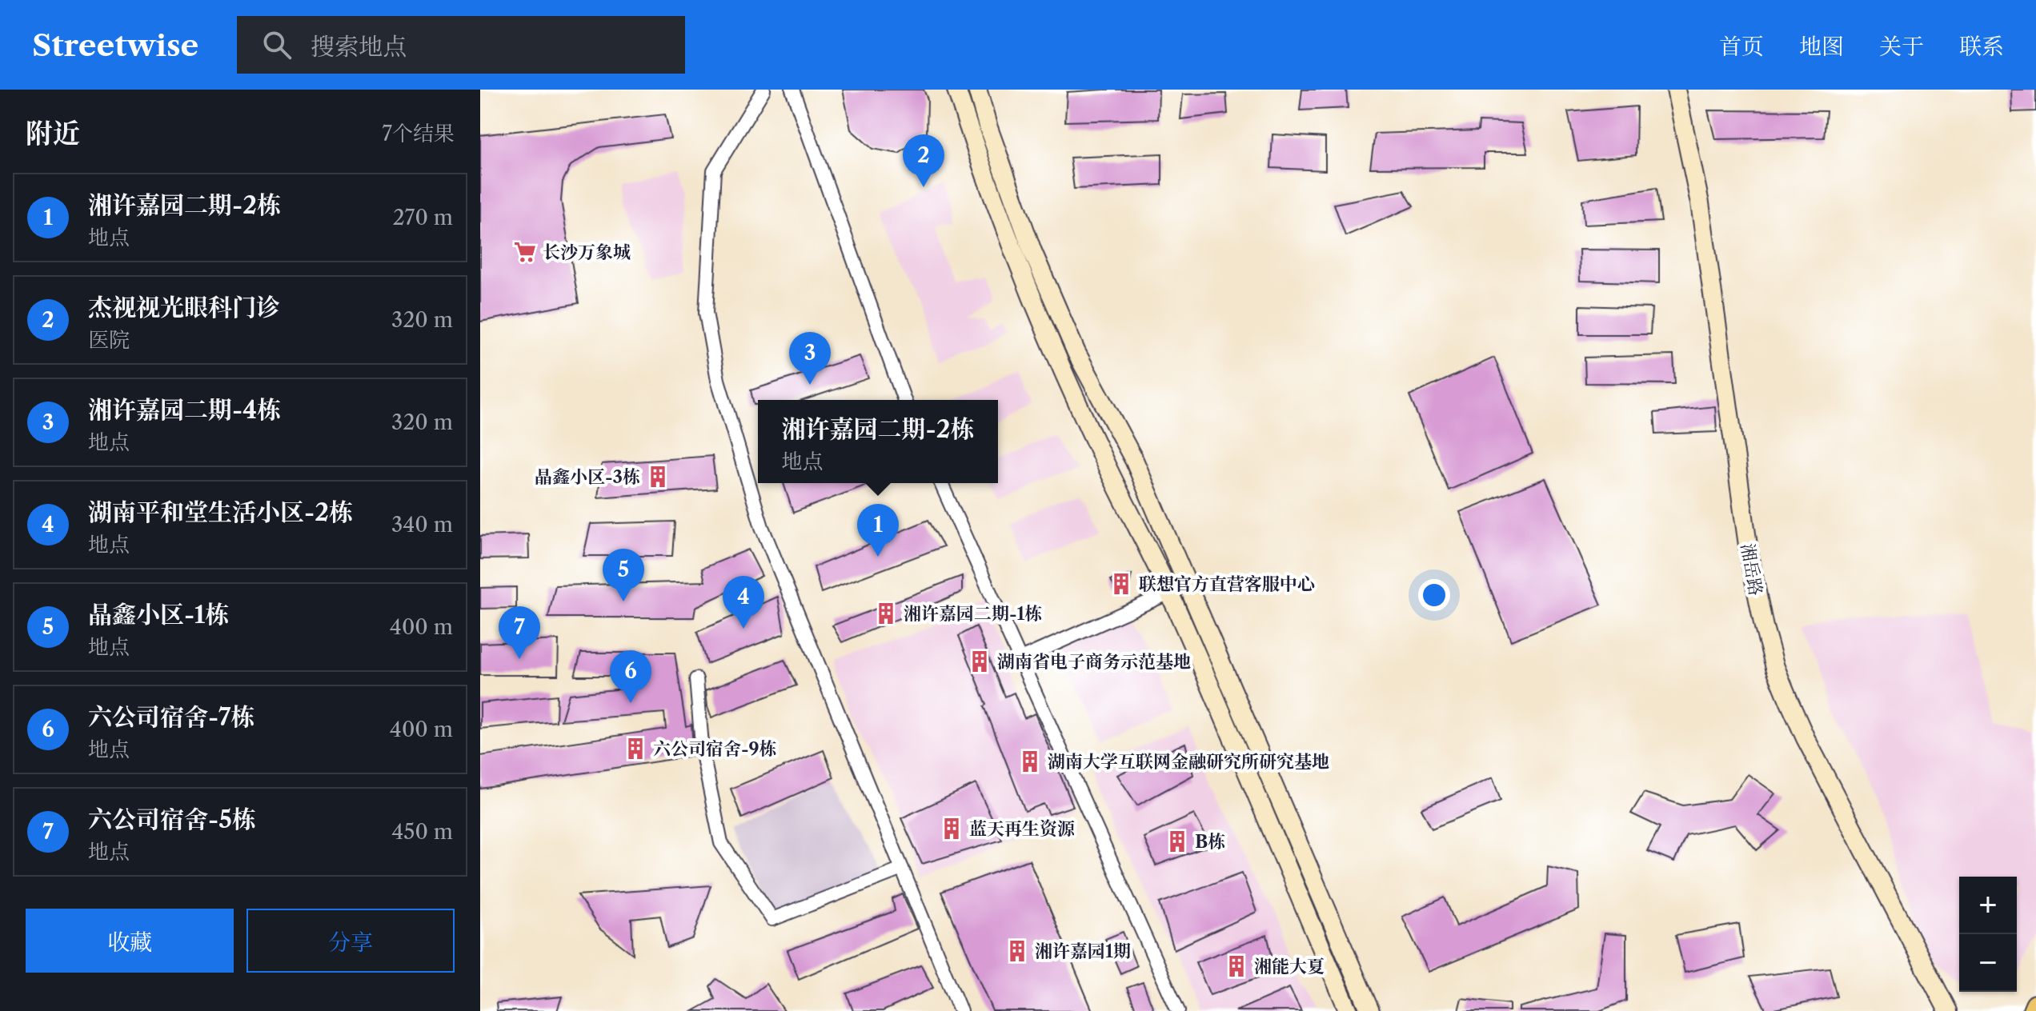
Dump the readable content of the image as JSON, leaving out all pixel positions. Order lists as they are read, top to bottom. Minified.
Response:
{"streets":{"main road":["湘岳路"]},"places":{"supermarket":["长沙万象城"],"building":["晶鑫小区-3栋","联想官方直营客服中心","湘许嘉园二期-1栋","湖南省电子商务示范基地","六公司宿舍-9栋","湖南大学互联网金融研究所研究基地","蓝天再生资源","B栋","湘许嘉园1期","湘能大夏"]},"page":{"header":"Streetwise","search":"搜索地点","nav":["首页","地图","关于","联系"],"heading":["附近","7个结果"],"pins":["2","3","1","5","4","7","6"],"list":[{"mark":"1","name":"湘许嘉园二期-2栋","note":"地点","value":"270 m"},{"mark":"2","name":"杰视视光眼科门诊","note":"医院","value":"320 m"},{"mark":"3","name":"湘许嘉园二期-4栋","note":"地点","value":"320 m"},{"mark":"4","name":"湖南平和堂生活小区-2栋","note":"地点","value":"340 m"},{"mark":"5","name":"晶鑫小区-1栋","note":"地点","value":"400 m"},{"mark":"6","name":"六公司宿舍-7栋","note":"地点","value":"400 m"},{"mark":"7","name":"六公司宿舍-5栋","note":"地点","value":"450 m"}],"popup":["湘许嘉园二期-2栋","地点"],"map_buttons":["+","−"],"buttons":["收藏","分享"]}}
